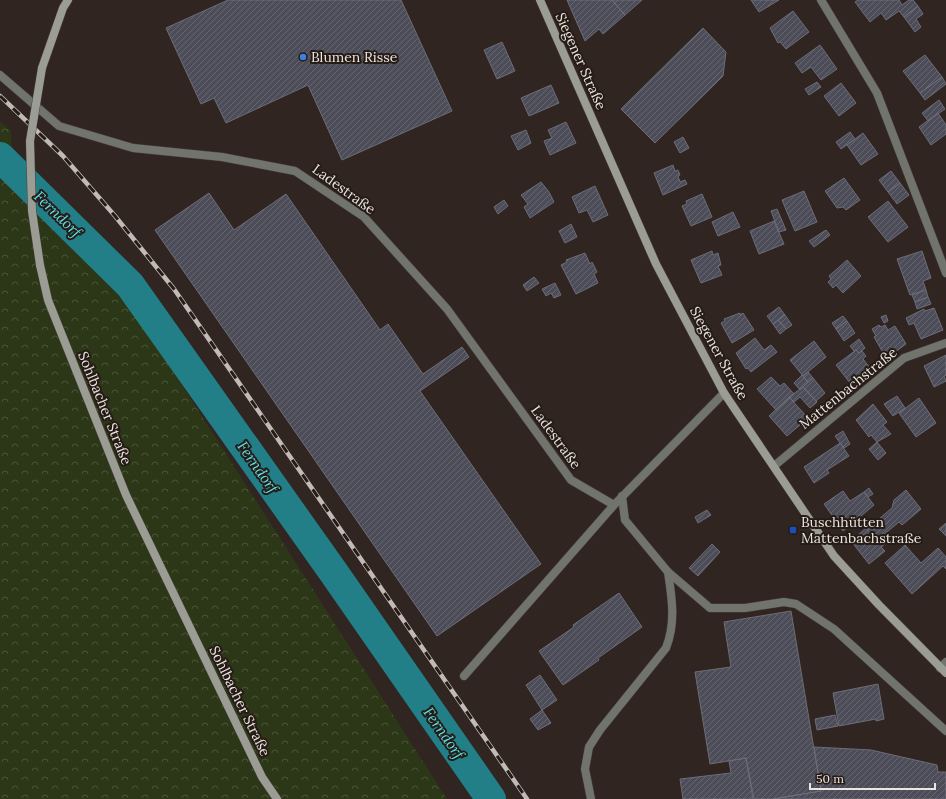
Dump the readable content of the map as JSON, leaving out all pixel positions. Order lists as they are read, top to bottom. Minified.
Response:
{"streets":{"street":["Siegener Straße","Ladestraße","Mattenbachstraße","Sohlbacher Straße"]},"crossings":[["Siegener Straße","Mattenbachstraße"]],"water":["Ferndorf"],"places":{"other":["Blumen Risse"],"transit":["Buschhütten Mattenbachstraße"]},"scale_bar":"50 m"}
